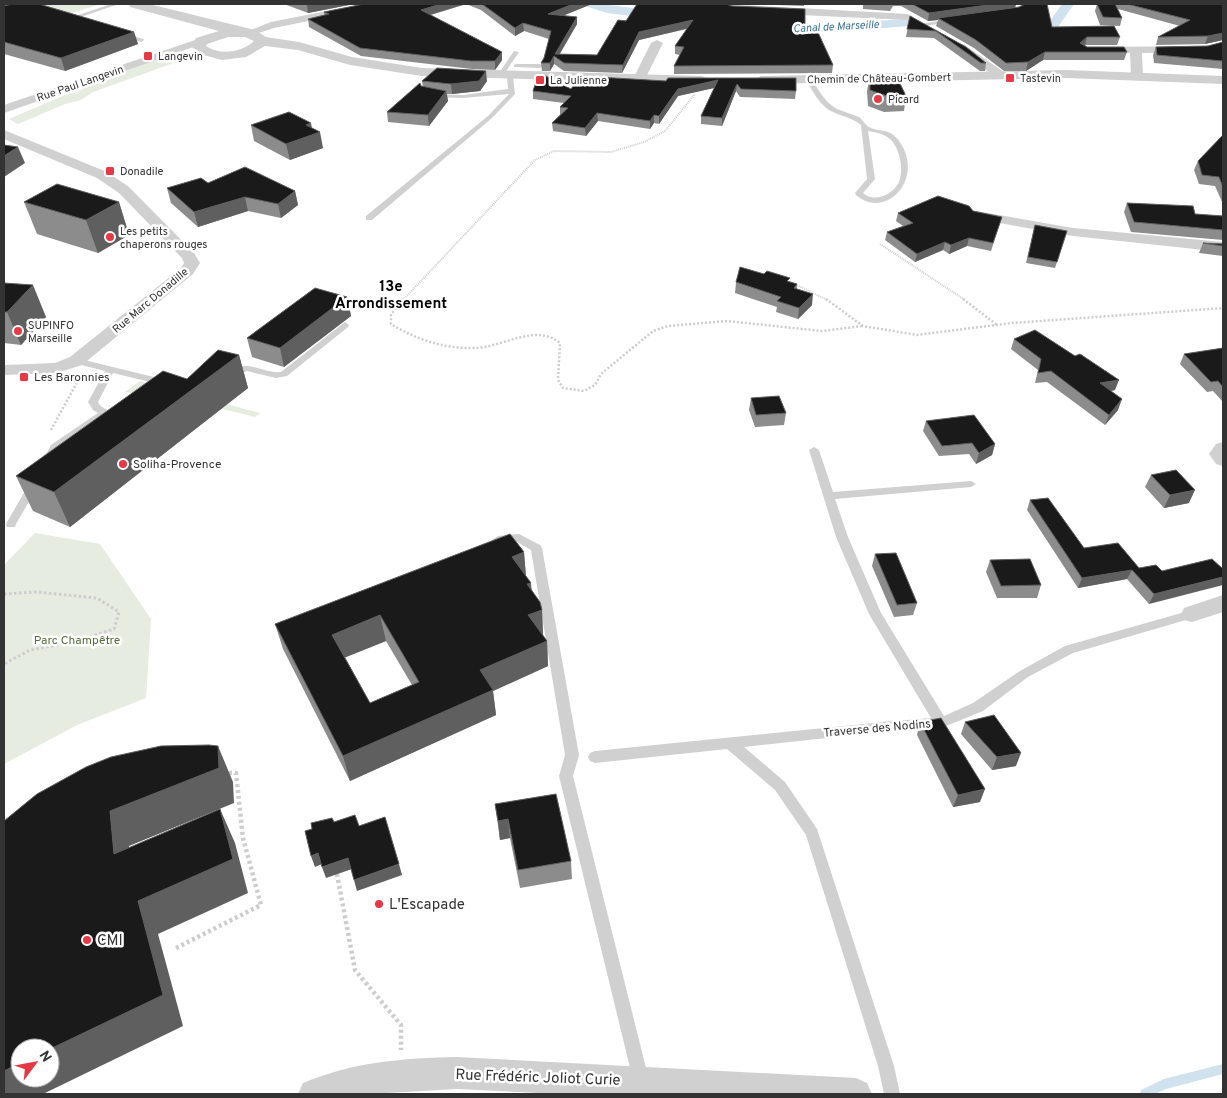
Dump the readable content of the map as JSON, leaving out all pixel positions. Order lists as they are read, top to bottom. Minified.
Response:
{"streets":{"street":["Chemin de Château-Gombert","Rue Paul Langevin","Rue Marc Donadille","Traverse des Nodins","Rue Frédéric Joliot Curie"]},"districts":["13e Arrondissement"],"water":["Canal de Marseille"],"parks":["Parc Champêtre"],"places":{"transit":["Langevin","Tastevin","La Julienne","Donadile","Les Baronnies"],"other":["Picard","Les petits chaperons rouges","SUPINFO Marseille","Soliha-Provence","L'Escapade","CMI"]},"north":"top right"}
